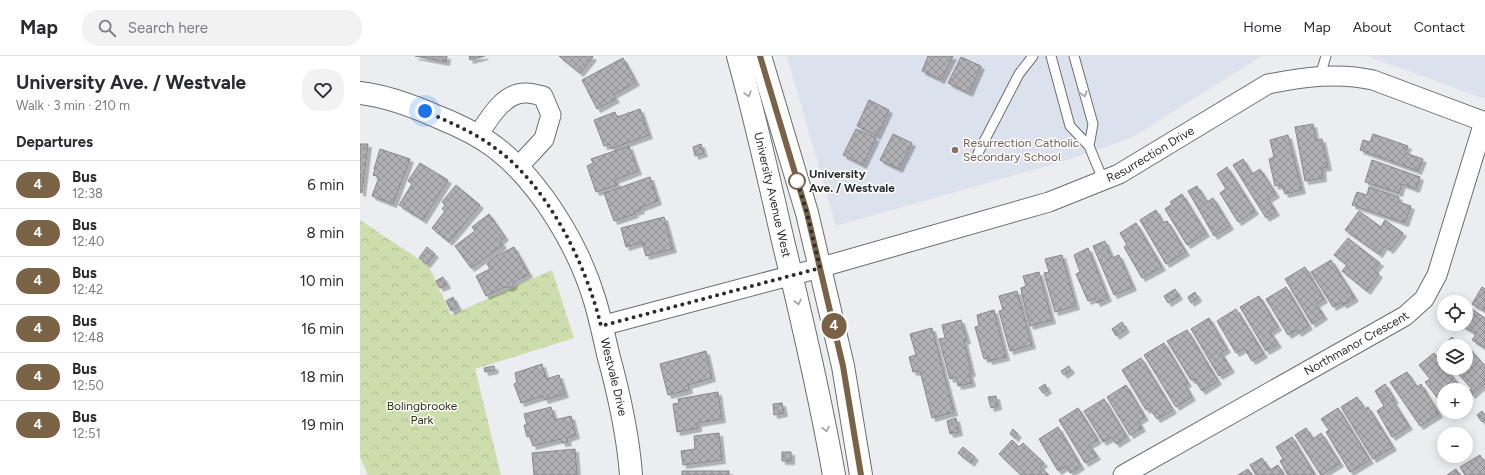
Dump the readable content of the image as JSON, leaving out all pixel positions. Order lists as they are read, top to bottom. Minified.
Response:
{"streets":{"main road":["University Avenue West","Westvale Drive"],"street":["Resurrection Drive","Northmanor Crescent"]},"crossings":[["Resurrection Drive","University Avenue West"],["Resurrection Drive","Northmanor Crescent"],["Resurrection Drive","Westvale Drive"]],"parks":["Bolingbrooke Park"],"places":["Resurrection Catholic Secondary School","University Ave. / Westvale"],"lines":["bus line 4"],"page":{"header":"Map","search":"Search here","nav":["Home","Map","About","Contact"],"heading":[["University Ave. / Westvale","Walk · 3 min · 210 m"],"Departures"],"on_map":"4","list":[{"mark":"4","name":"Bus","note":"12:38","value":"6 min"},{"mark":"4","name":"Bus","note":"12:40","value":"8 min"},{"mark":"4","name":"Bus","note":"12:42","value":"10 min"},{"mark":"4","name":"Bus","note":"12:48","value":"16 min"},{"mark":"4","name":"Bus","note":"12:50","value":"18 min"},{"mark":"4","name":"Bus","note":"12:51","value":"19 min"}],"map_buttons":["+","−"]}}
